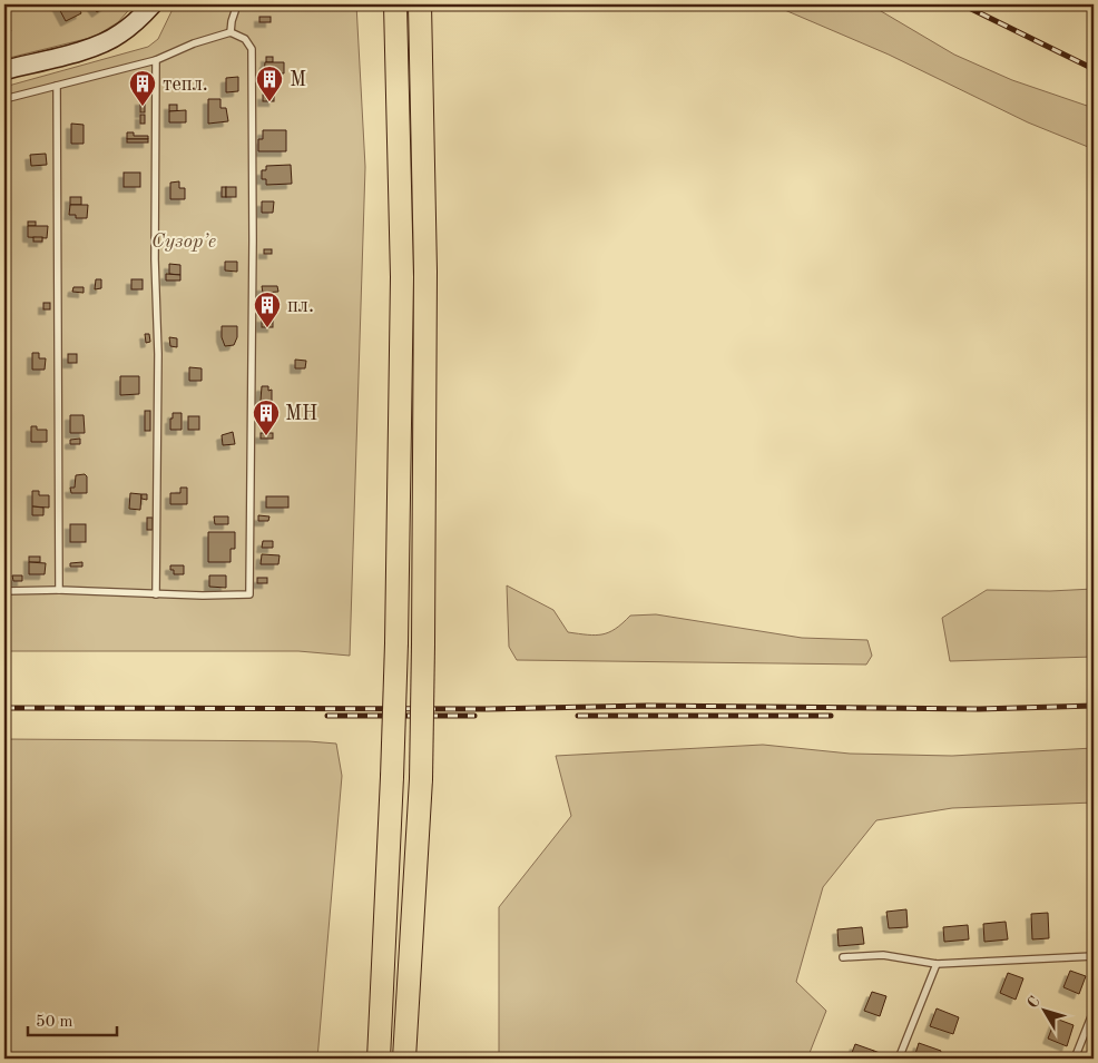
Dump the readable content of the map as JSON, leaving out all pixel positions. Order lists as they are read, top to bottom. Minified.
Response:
{"parks":["Сузорʼе"],"places":{"building":["М","тепл.","пл.","МН"]},"scale_bar":"50 m","north":"top left"}
